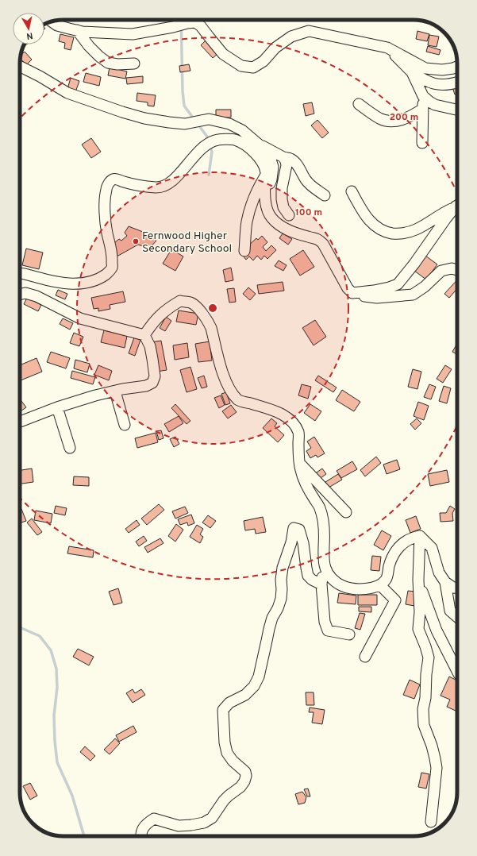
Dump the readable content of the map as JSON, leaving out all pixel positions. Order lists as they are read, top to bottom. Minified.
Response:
{"places":["Fernwood Higher Secondary School"],"north":"bottom","rings":["200 m","100 m"]}
